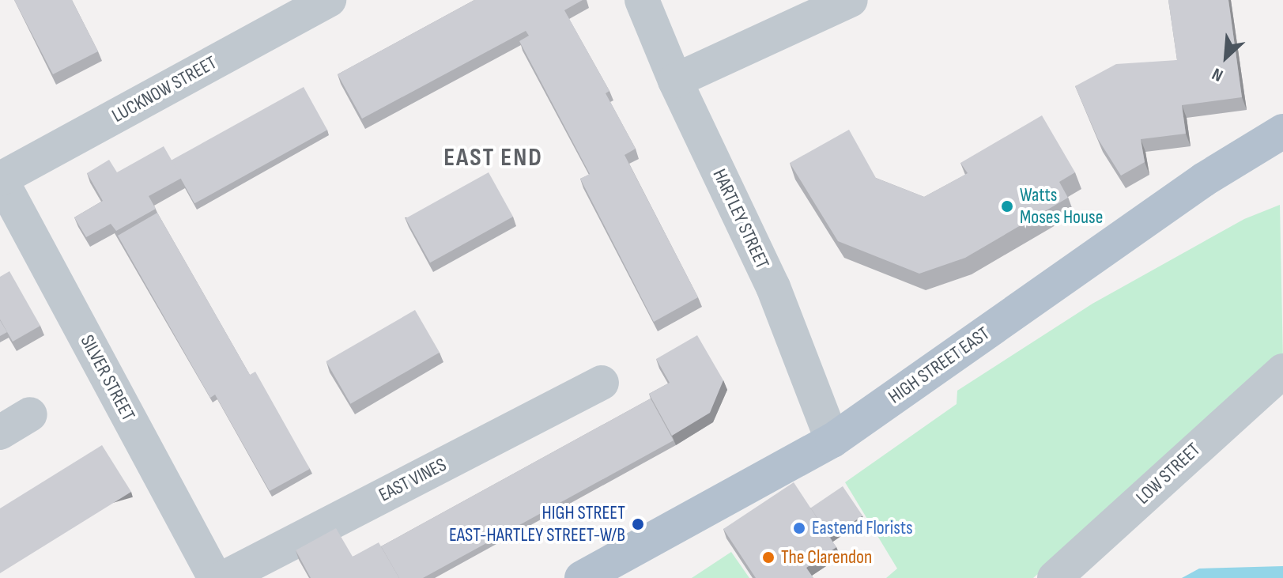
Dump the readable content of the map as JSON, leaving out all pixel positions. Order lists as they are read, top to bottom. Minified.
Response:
{"streets":{"main road":["HIGH STREET EAST"],"street":["LUCKNOW STREET","HARTLEY STREET","SILVER STREET","LOW STREET","EAST VINES"]},"crossings":[["LUCKNOW STREET","SILVER STREET"],["HARTLEY STREET","HIGH STREET EAST"]],"districts":["EAST END"],"places":["Watts Moses House","HIGH STREET EAST-HARTLEY STREET-W/B","Eastend Florists","The Clarendon"],"north":"bottom left"}
